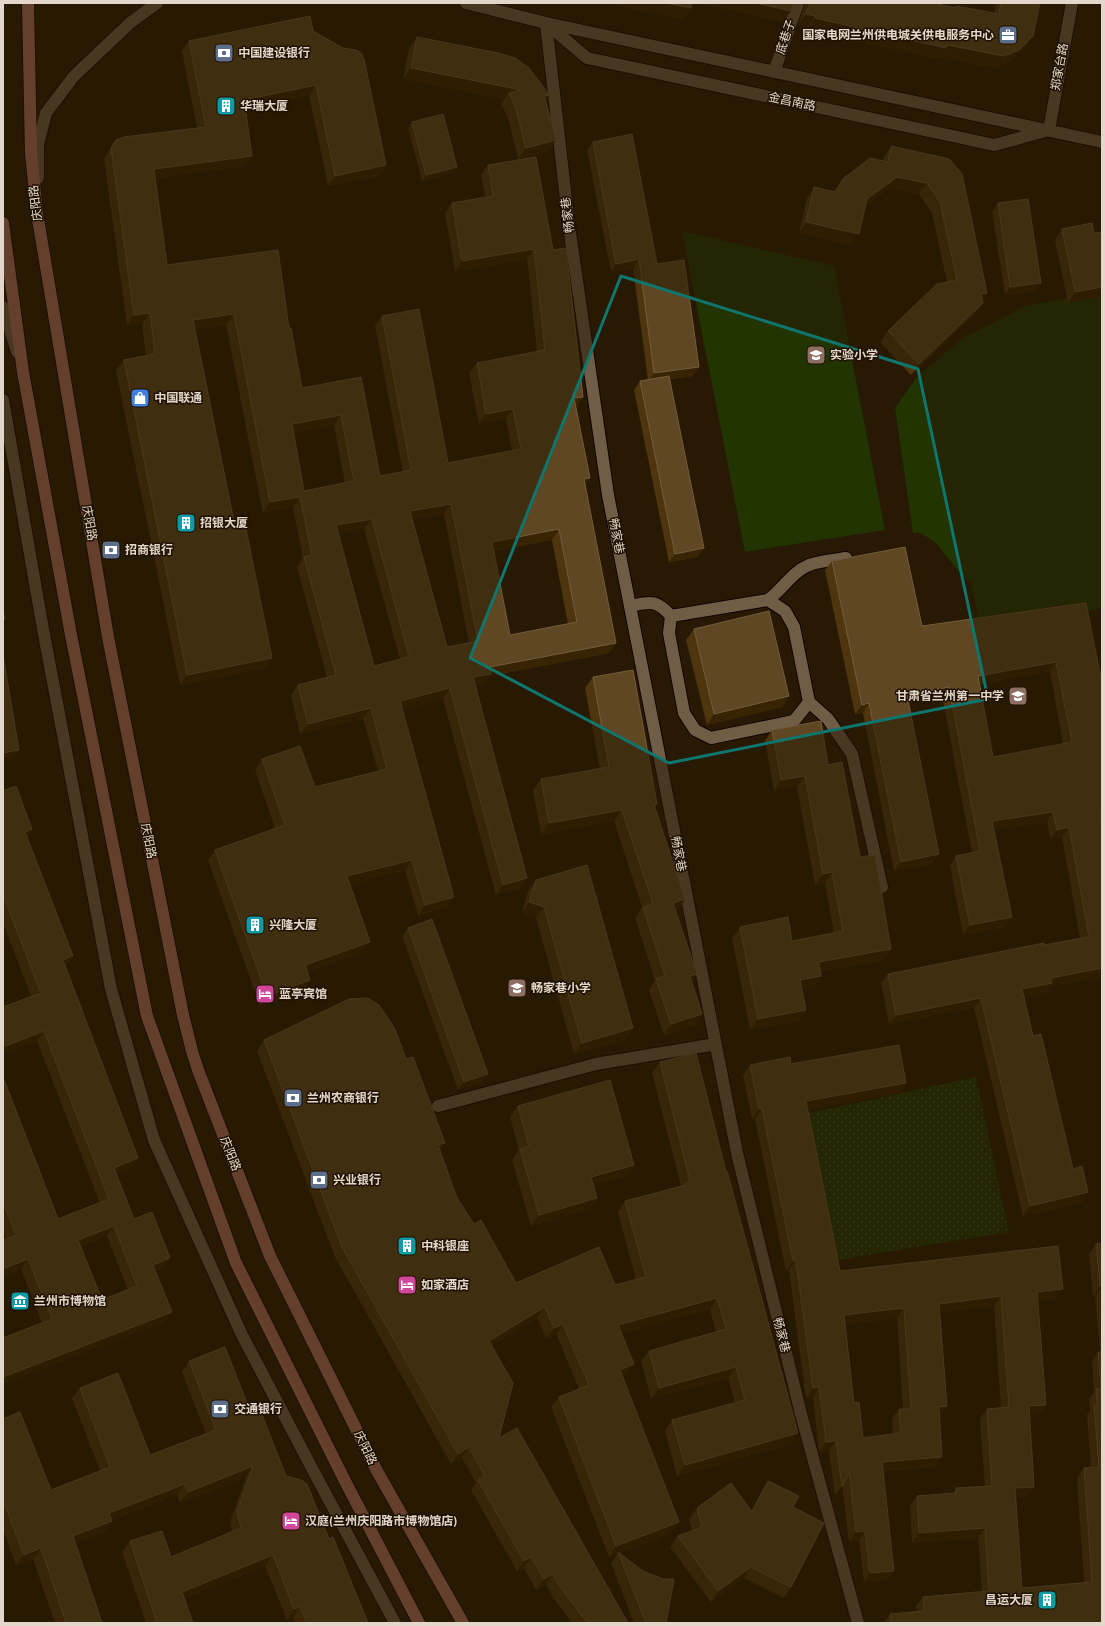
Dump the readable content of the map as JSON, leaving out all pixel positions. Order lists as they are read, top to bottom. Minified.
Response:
{"streets":{"main road":["庆阳路"],"street":["底巷子","郑家台路","金昌南路","畅家巷"]},"crossings":[["底巷子","金昌南路"],["郑家台路","金昌南路"],["金昌南路","畅家巷"]],"places":{"office":["国家电网兰州供电城关供电服务中心"],"bank":["中国建设银行","招商银行","兰州农商银行","兴业银行","交通银行"],"building":["华瑞大厦","招银大厦","兴隆大厦","中科银座","昌运大厦"],"school or university":["实验小学","甘肃省兰州第一中学","畅家巷小学"],"shop":["中国联通"],"hotel":["蓝亭宾馆","如家酒店","汉庭(兰州庆阳路市博物馆店)"],"museum":["兰州市博物馆"]}}
